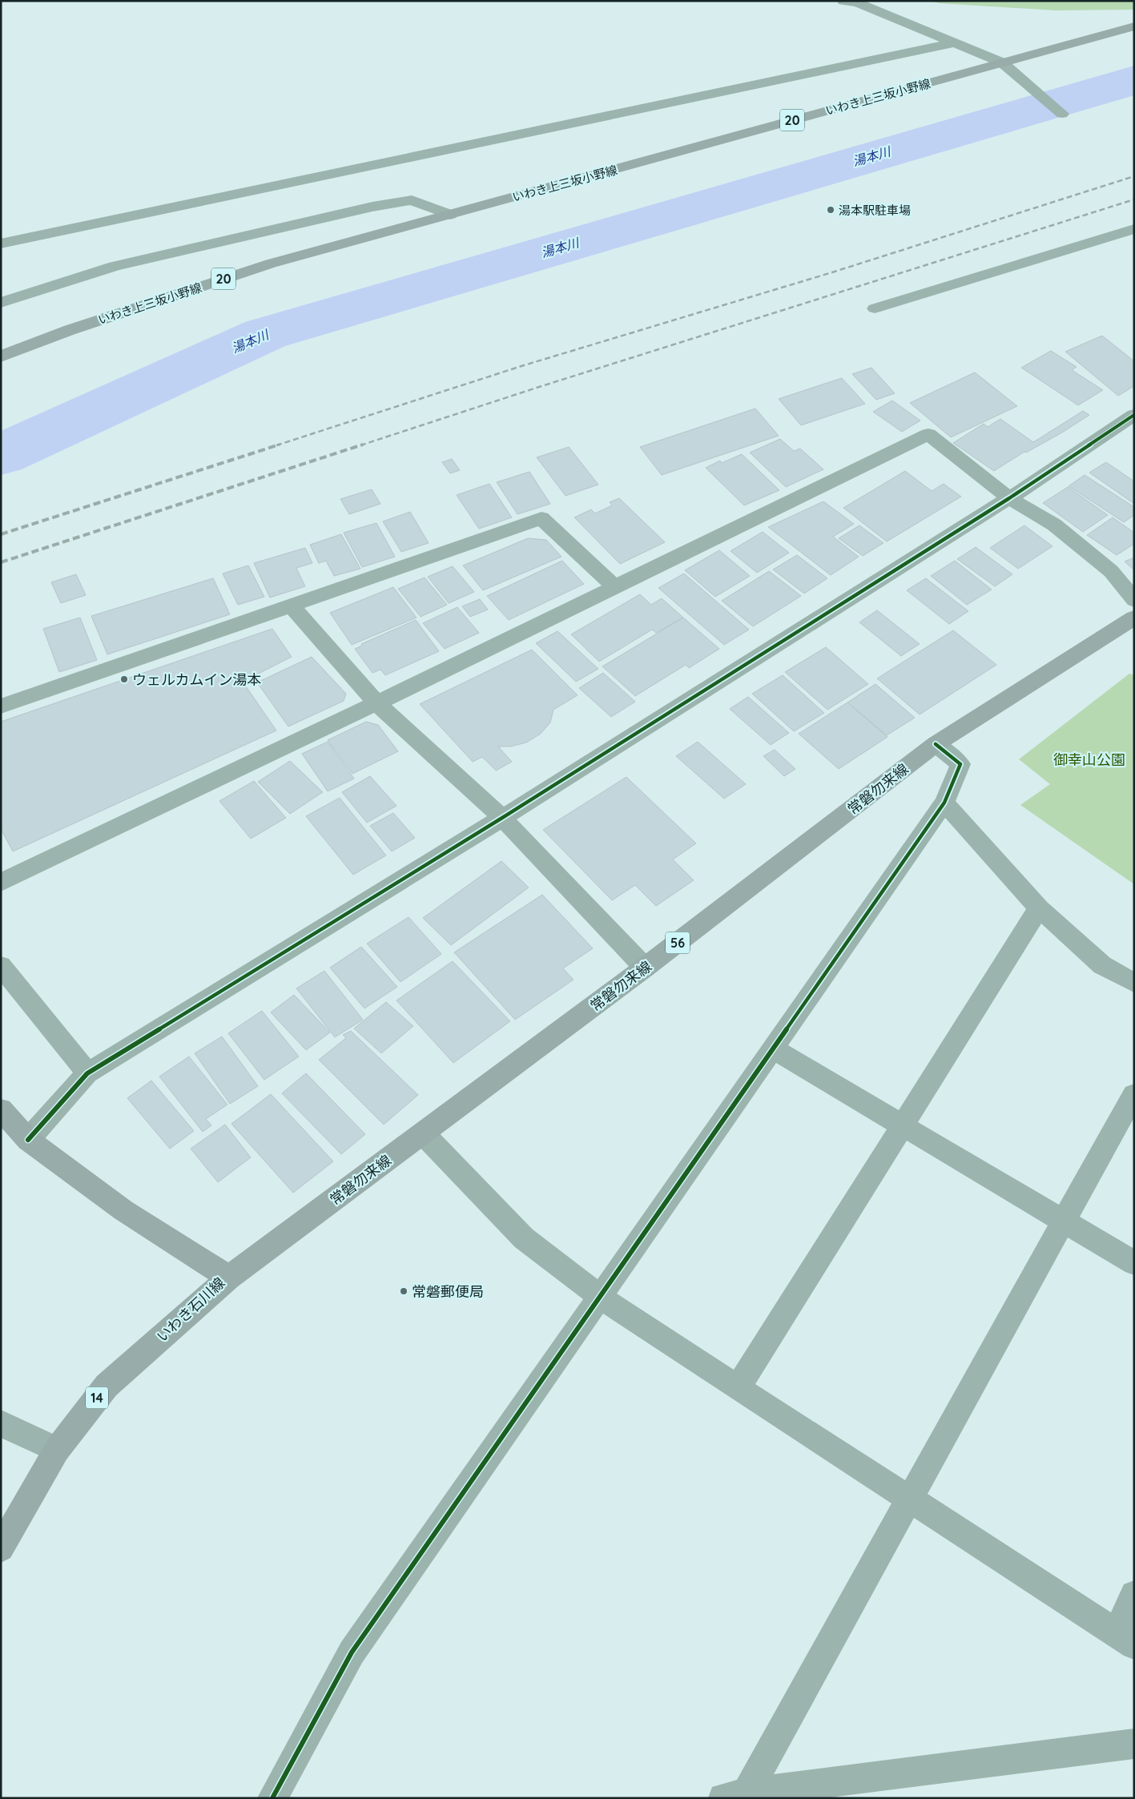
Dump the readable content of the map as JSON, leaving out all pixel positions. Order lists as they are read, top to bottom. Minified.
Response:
{"streets":{"main road":["いわき上三坂小野線","20","常磐勿来線","56","いわき石川線","14"]},"crossings":[["常磐勿来線","いわき石川線"]],"water":["湯本川"],"parks":["御幸山公園"],"places":["湯本駅駐車場","ウェルカムイン湯本","常磐郵便局"]}
